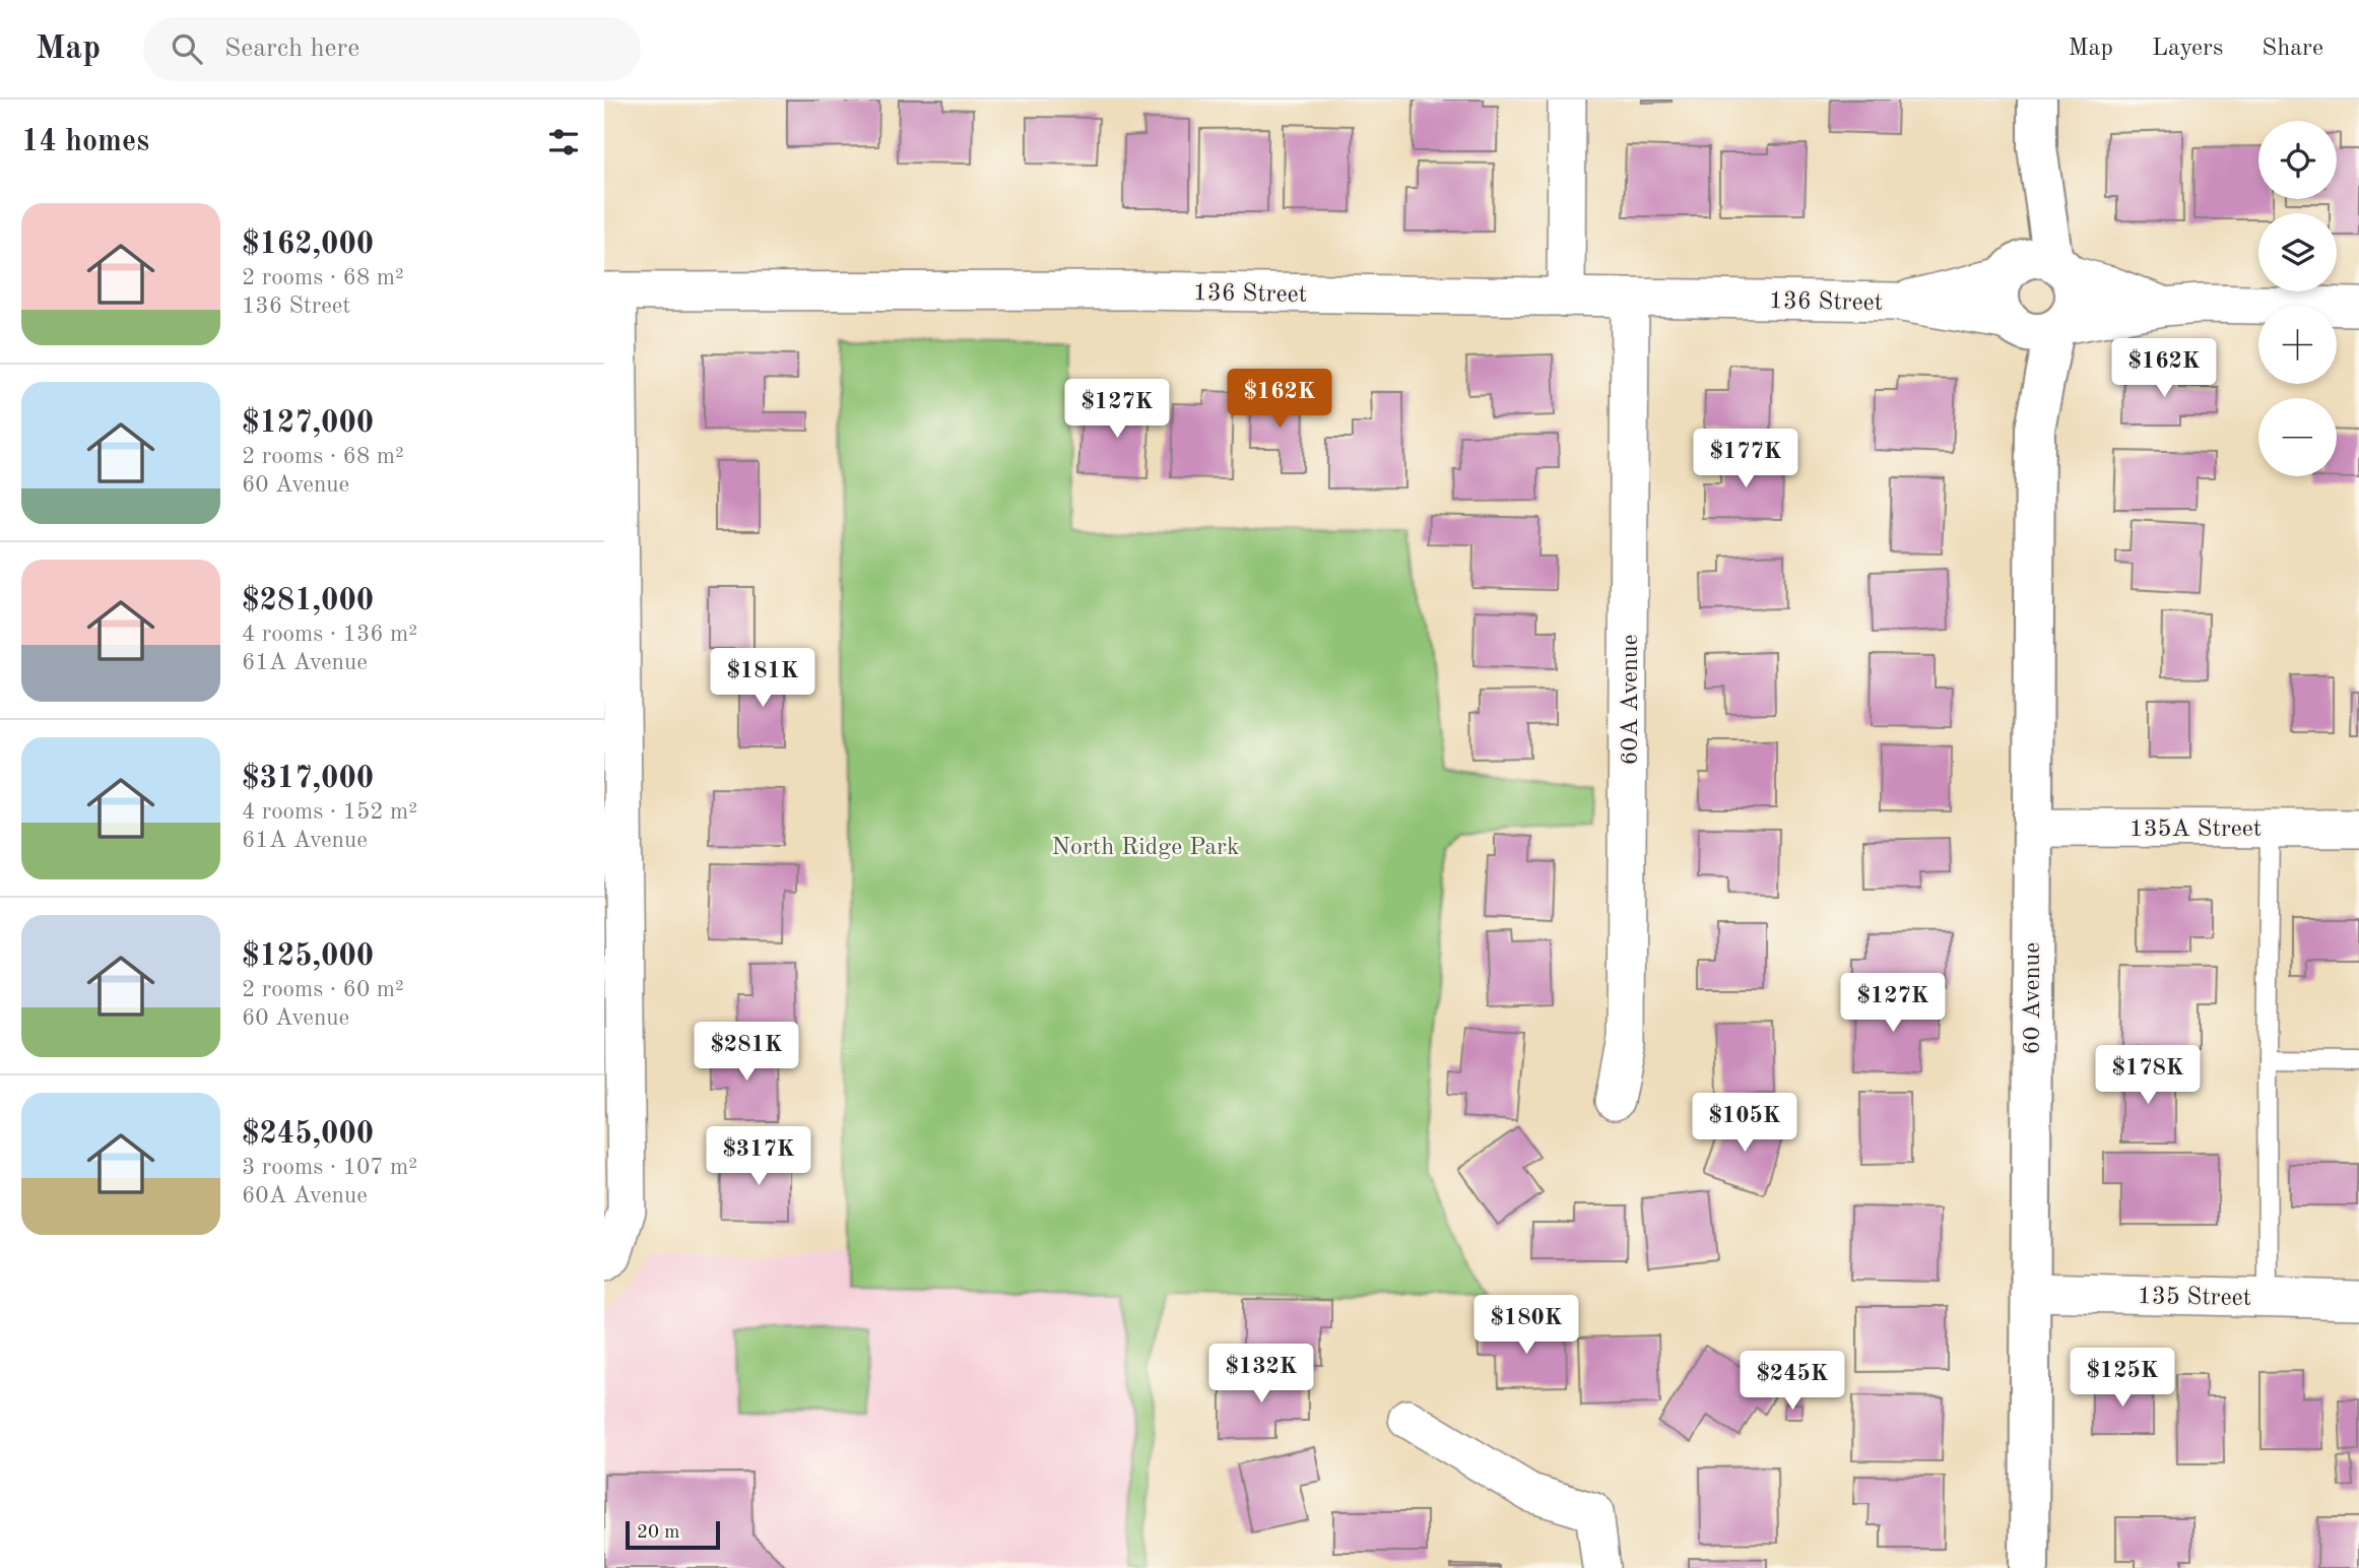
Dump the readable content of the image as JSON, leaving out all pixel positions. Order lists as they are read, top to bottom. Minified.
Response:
{"streets":{"street":["136 Street","60A Avenue","135A Street","60 Avenue","135 Street"]},"crossings":[["136 Street","60A Avenue"],["136 Street","60 Avenue"],["135A Street","60 Avenue"],["60 Avenue","135 Street"]],"parks":["North Ridge Park"],"scale_bar":"20 m","page":{"header":"Map","search":"Search here","nav":["Map","Layers","Share"],"heading":"14 homes","map_buttons":["+","−"],"list":[{"name":"$162,000","note":"2 rooms · 68 m² · 136 Street"},{"name":"$127,000","note":"2 rooms · 68 m² · 60 Avenue"},{"name":"$281,000","note":"4 rooms · 136 m² · 61A Avenue"},{"name":"$317,000","note":"4 rooms · 152 m² · 61A Avenue"},{"name":"$125,000","note":"2 rooms · 60 m² · 60 Avenue"},{"name":"$245,000","note":"3 rooms · 107 m² · 60A Avenue"}],"price":["$162K","$162K","$127K","$177K","$181K","$127K","$281K","$178K","$105K","$317K","$180K","$132K","$125K","$245K"],"scale":"20 m"}}
